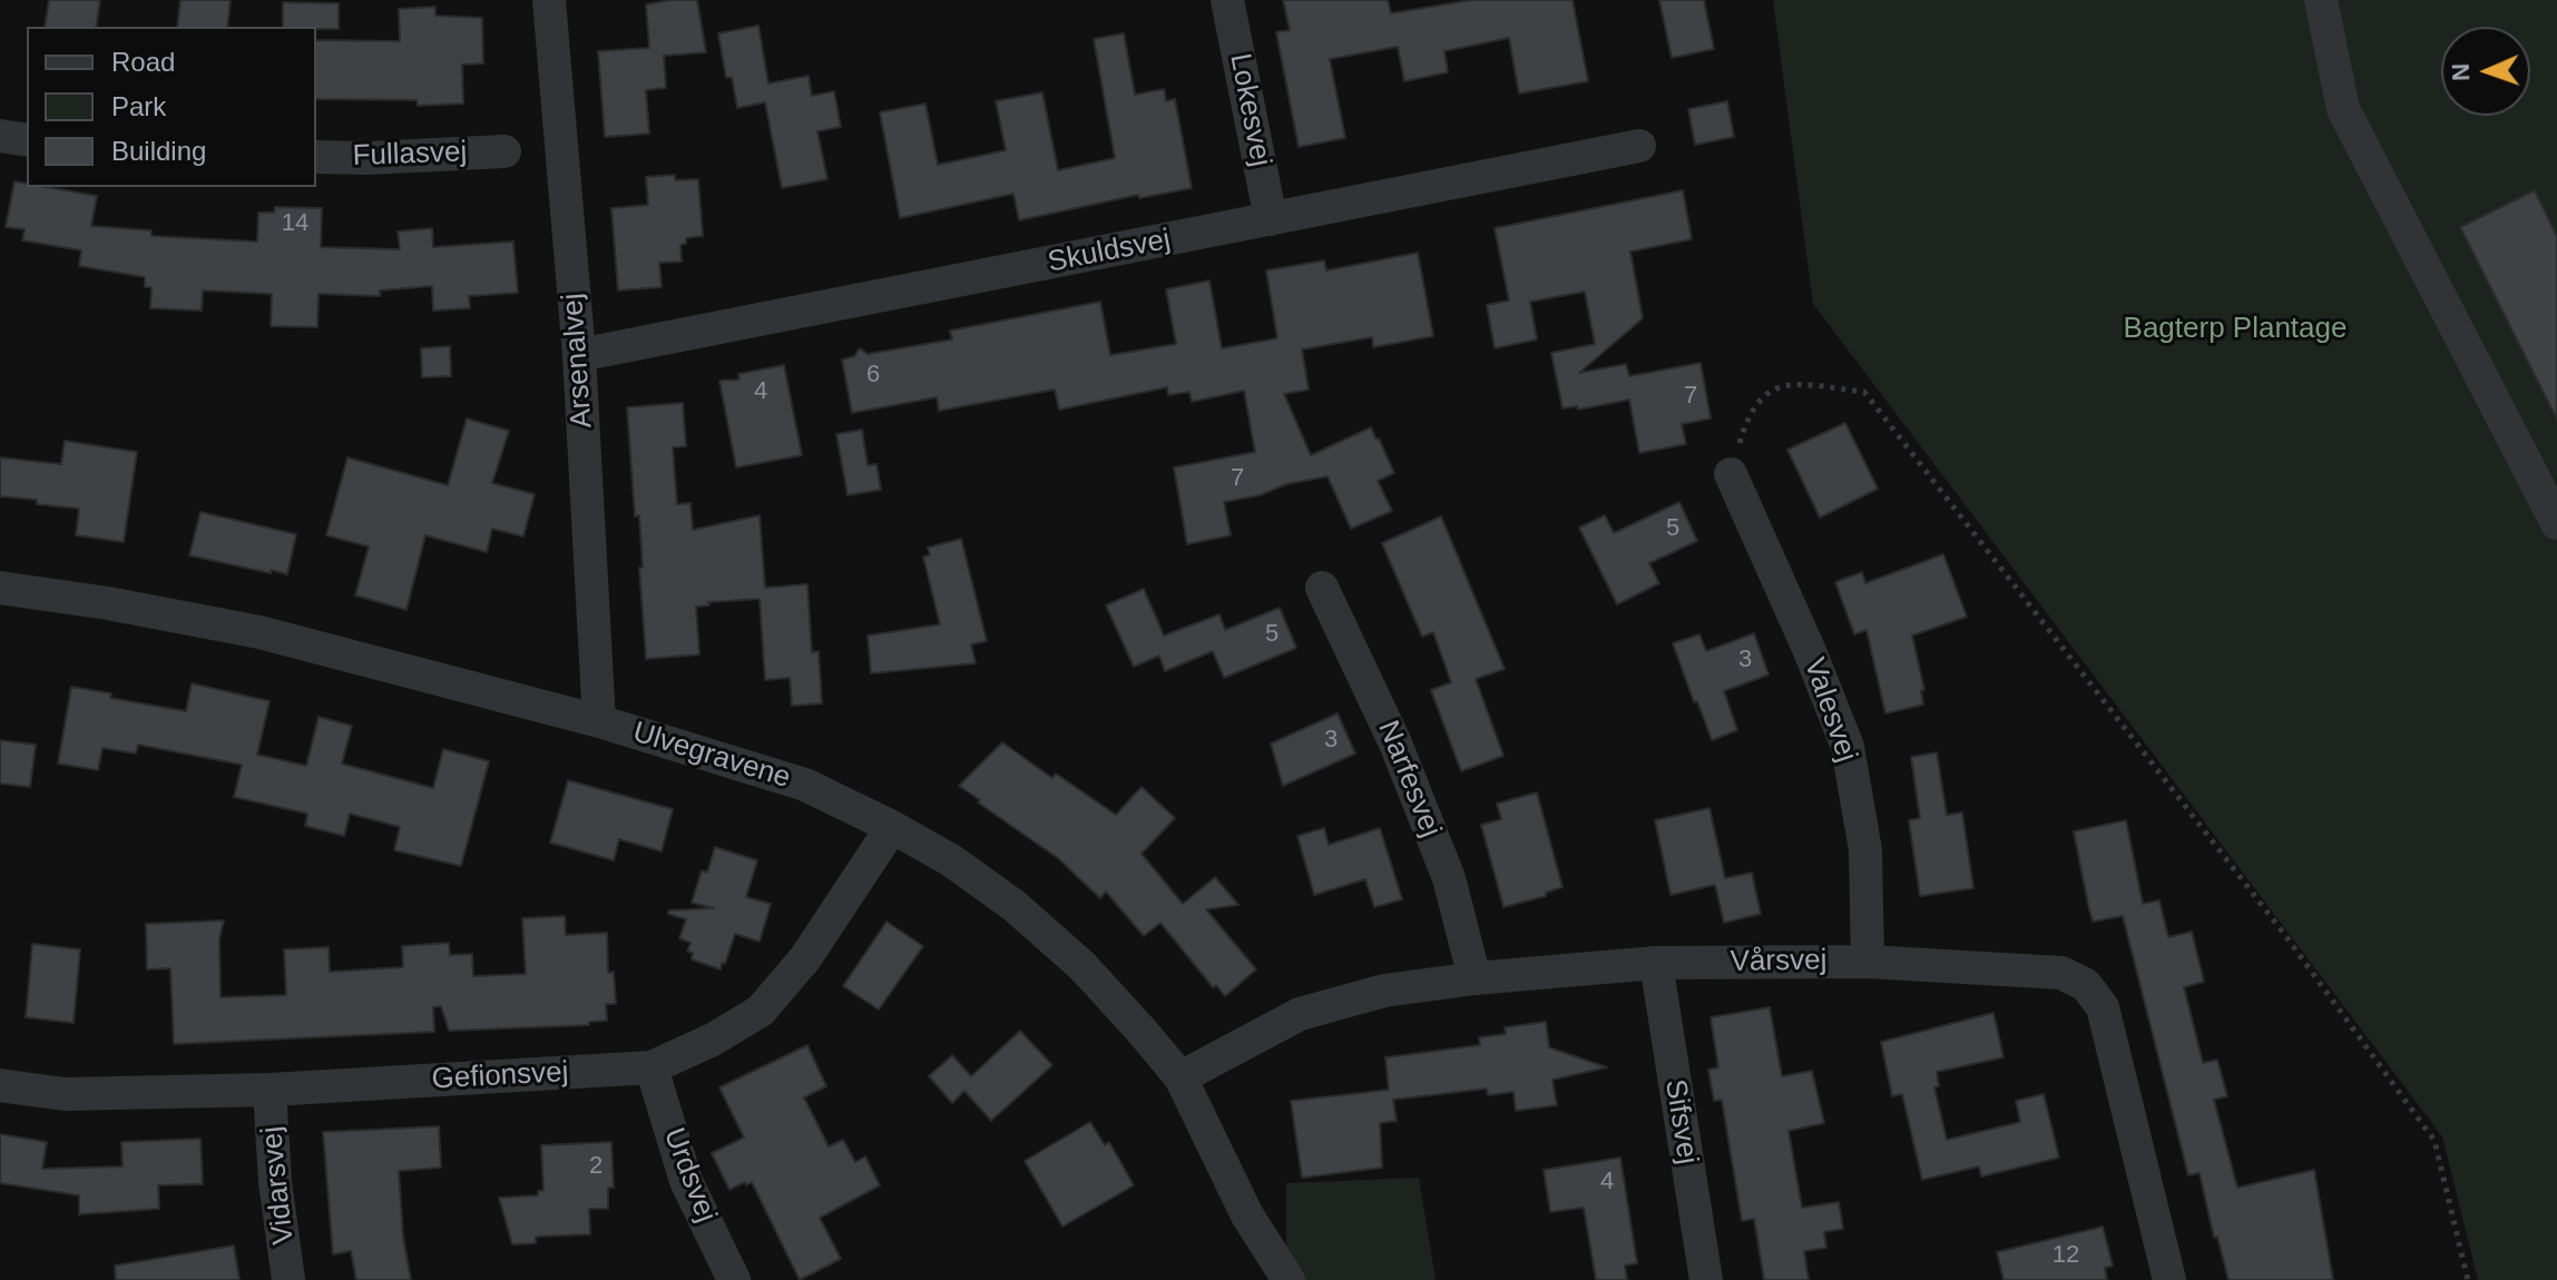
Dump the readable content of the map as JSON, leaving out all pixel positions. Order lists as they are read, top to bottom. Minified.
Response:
{"streets":{"street":["Lokesvej","Fullasvej","Skuldsvej","Arsenalvej","Valesvej","Ulvegravene","Narfesvej","Vårsvej","Gefionsvej","Sifsvej","Urdsvej","Vidarsvej"]},"crossings":[["Lokesvej","Skuldsvej"],["Skuldsvej","Arsenalvej"],["Arsenalvej","Ulvegravene"],["Valesvej","Vårsvej"],["Ulvegravene","Vårsvej"],["Ulvegravene","Gefionsvej"],["Narfesvej","Vårsvej"],["Vårsvej","Sifsvej"],["Gefionsvej","Urdsvej"],["Gefionsvej","Vidarsvej"]],"parks":["Bagterp Plantage"],"house_numbers":["14","6","4","7","7","5","5","3","3","2","4","12"],"legend":["Road","Park","Building"],"north":"left"}
